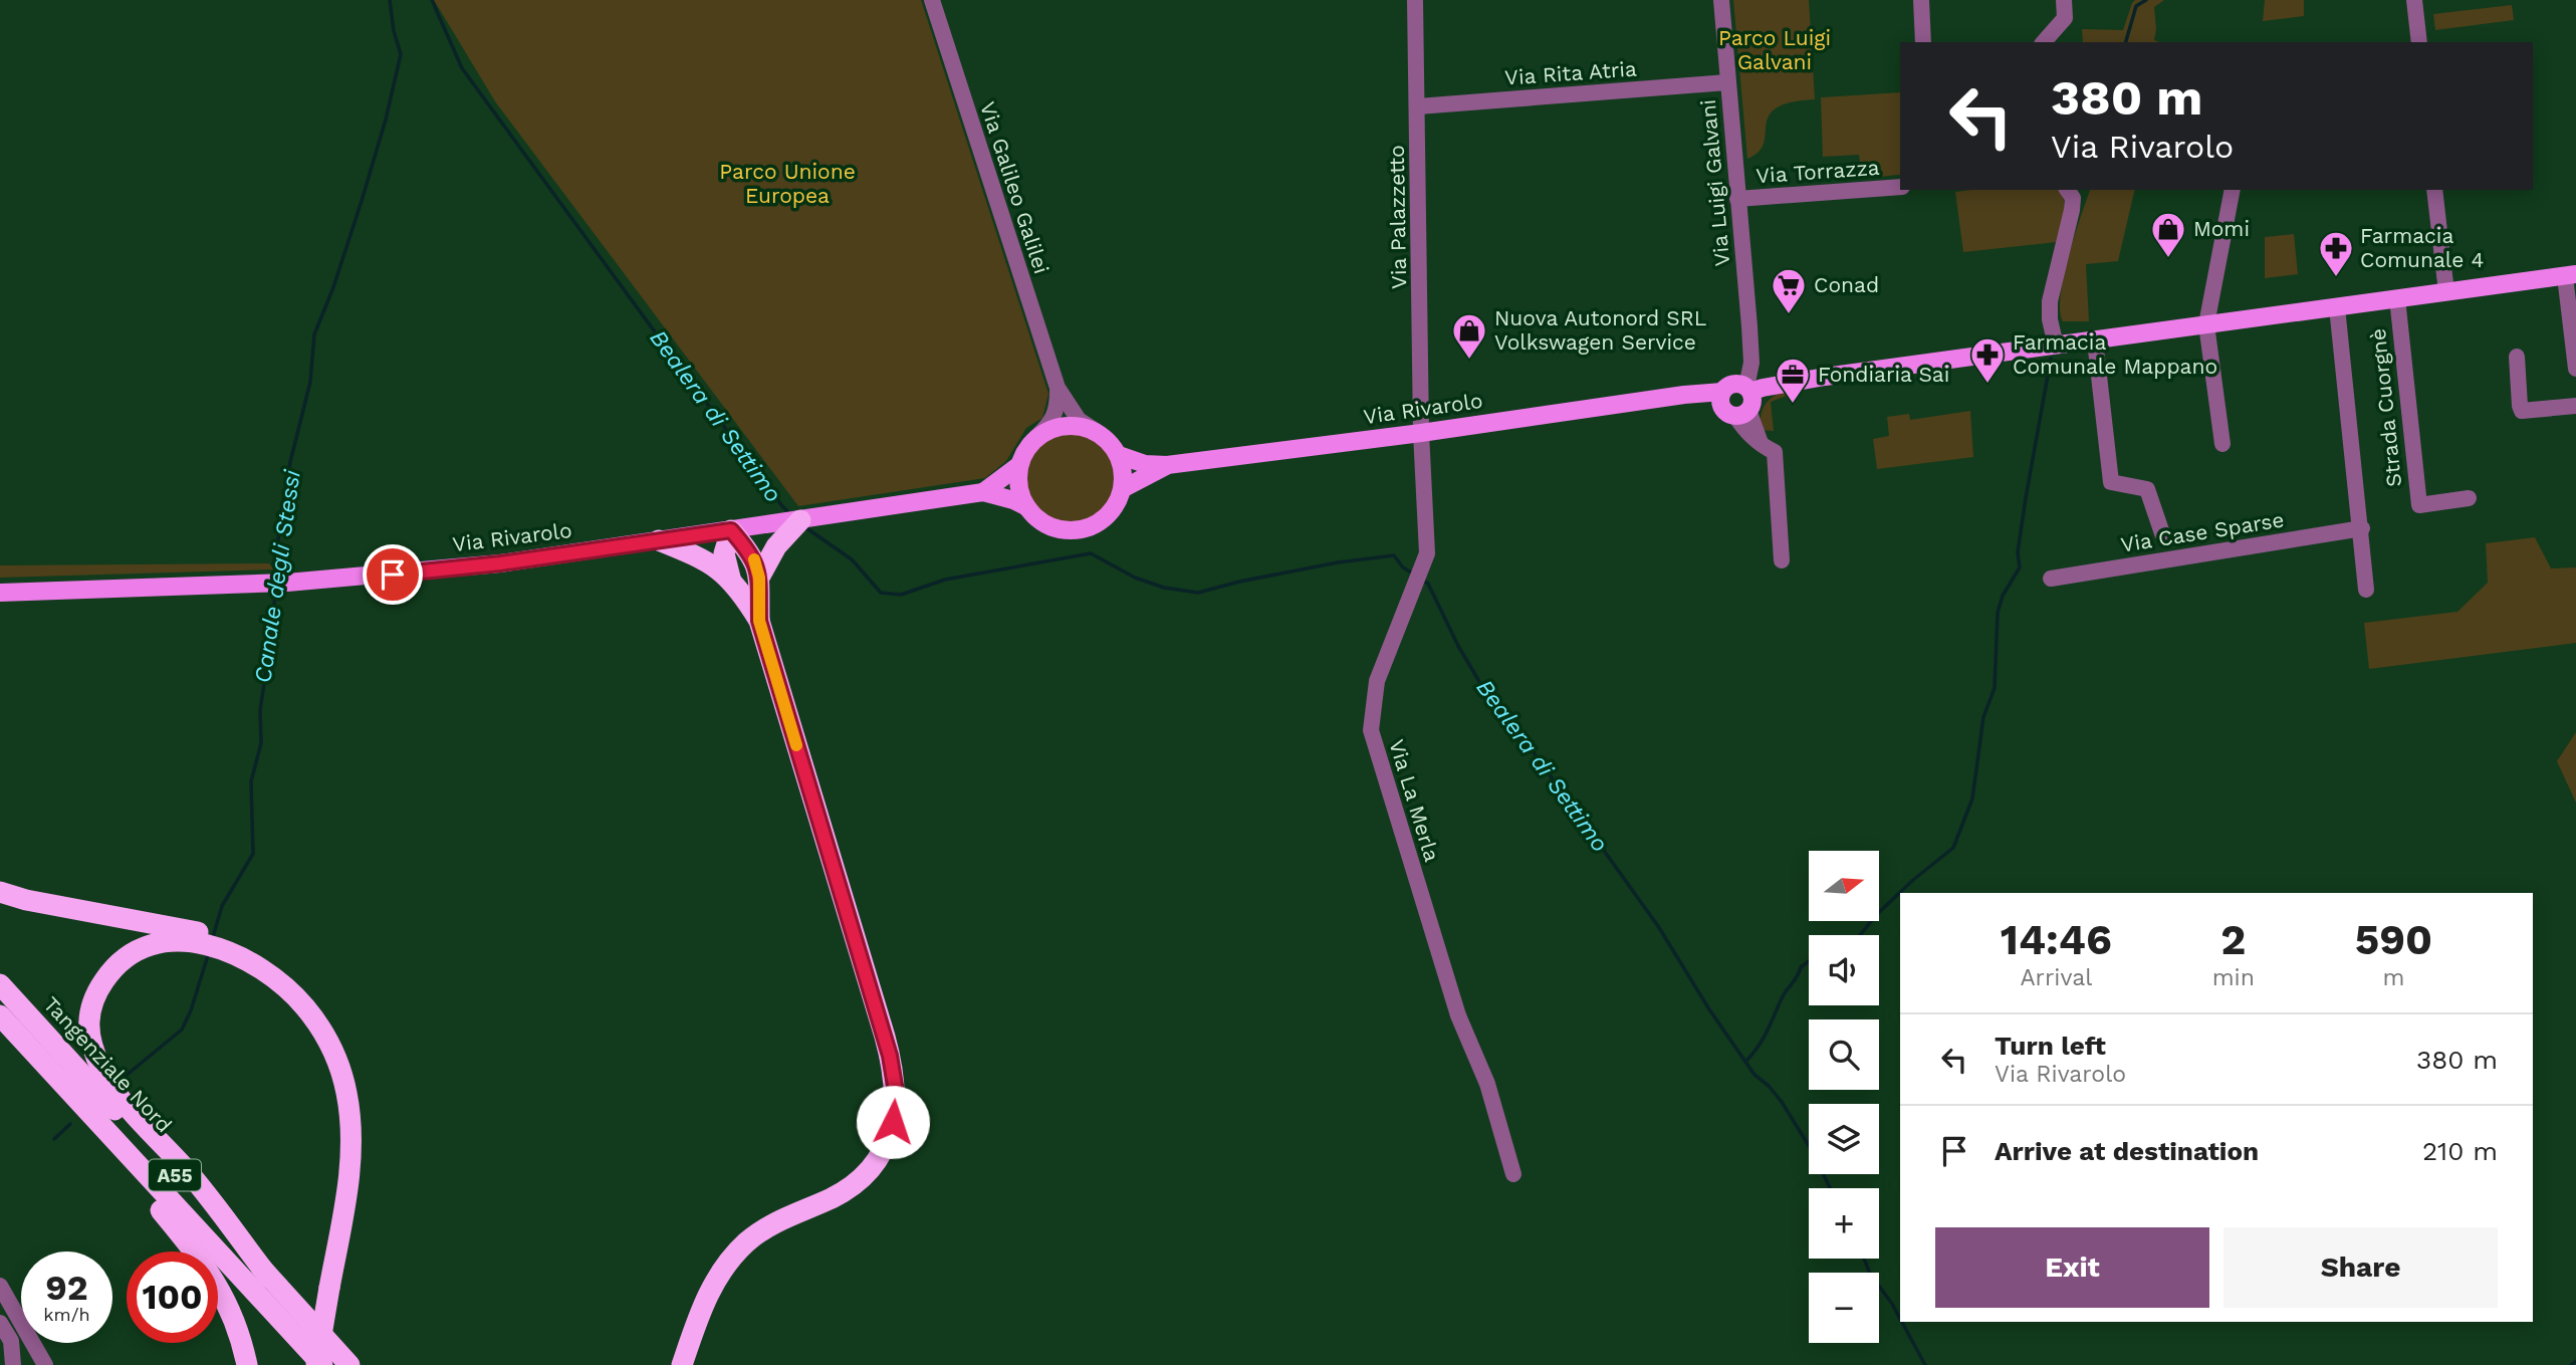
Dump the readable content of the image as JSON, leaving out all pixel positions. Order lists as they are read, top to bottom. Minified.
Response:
{"streets":{"highway":["Tangenziale Nord","A55"],"main road":["Strada Cuorgnè","Via Rivarolo"],"street":["Via Rita Atria","Via Torrazza","Via Luigi Galvani","Via Galileo Galilei","Via Palazzetto","Via Case Sparse","Via La Merla"]},"crossings":[["Via Rita Atria","Via Luigi Galvani"],["Via Rita Atria","Via Palazzetto"],["Via Torrazza","Via Luigi Galvani"],["Via Luigi Galvani","Via Rivarolo"],["Via Galileo Galilei","Via Rivarolo"],["Via Palazzetto","Via Rivarolo"],["Via Palazzetto","Via La Merla"],["Via Rivarolo","Via La Merla"]],"water":["Bealera di Settimo","Canale degli Stessi"],"parks":["Parco Luigi Galvani","Parco Unione Europea"],"places":{"shop":["Momi","Nuova Autonord SRL Volkswagen Service"],"pharmacy":["Farmacia Comunale 4","Farmacia Comunale Mappano"],"supermarket":["Conad"],"office":["Fondiaria Sai"]},"north":"right","page":{"turn":["380 m","Via Rivarolo"],"map_buttons":["+","−"],"eta":["14:46","Arrival","2","min","590","m"],"list":[{"name":"Turn left","note":"Via Rivarolo","value":"380 m"},{"name":"Arrive at destination","value":"210 m"}],"buttons":["Exit","Share"],"speed":"92 km/h","limit":"100"}}
